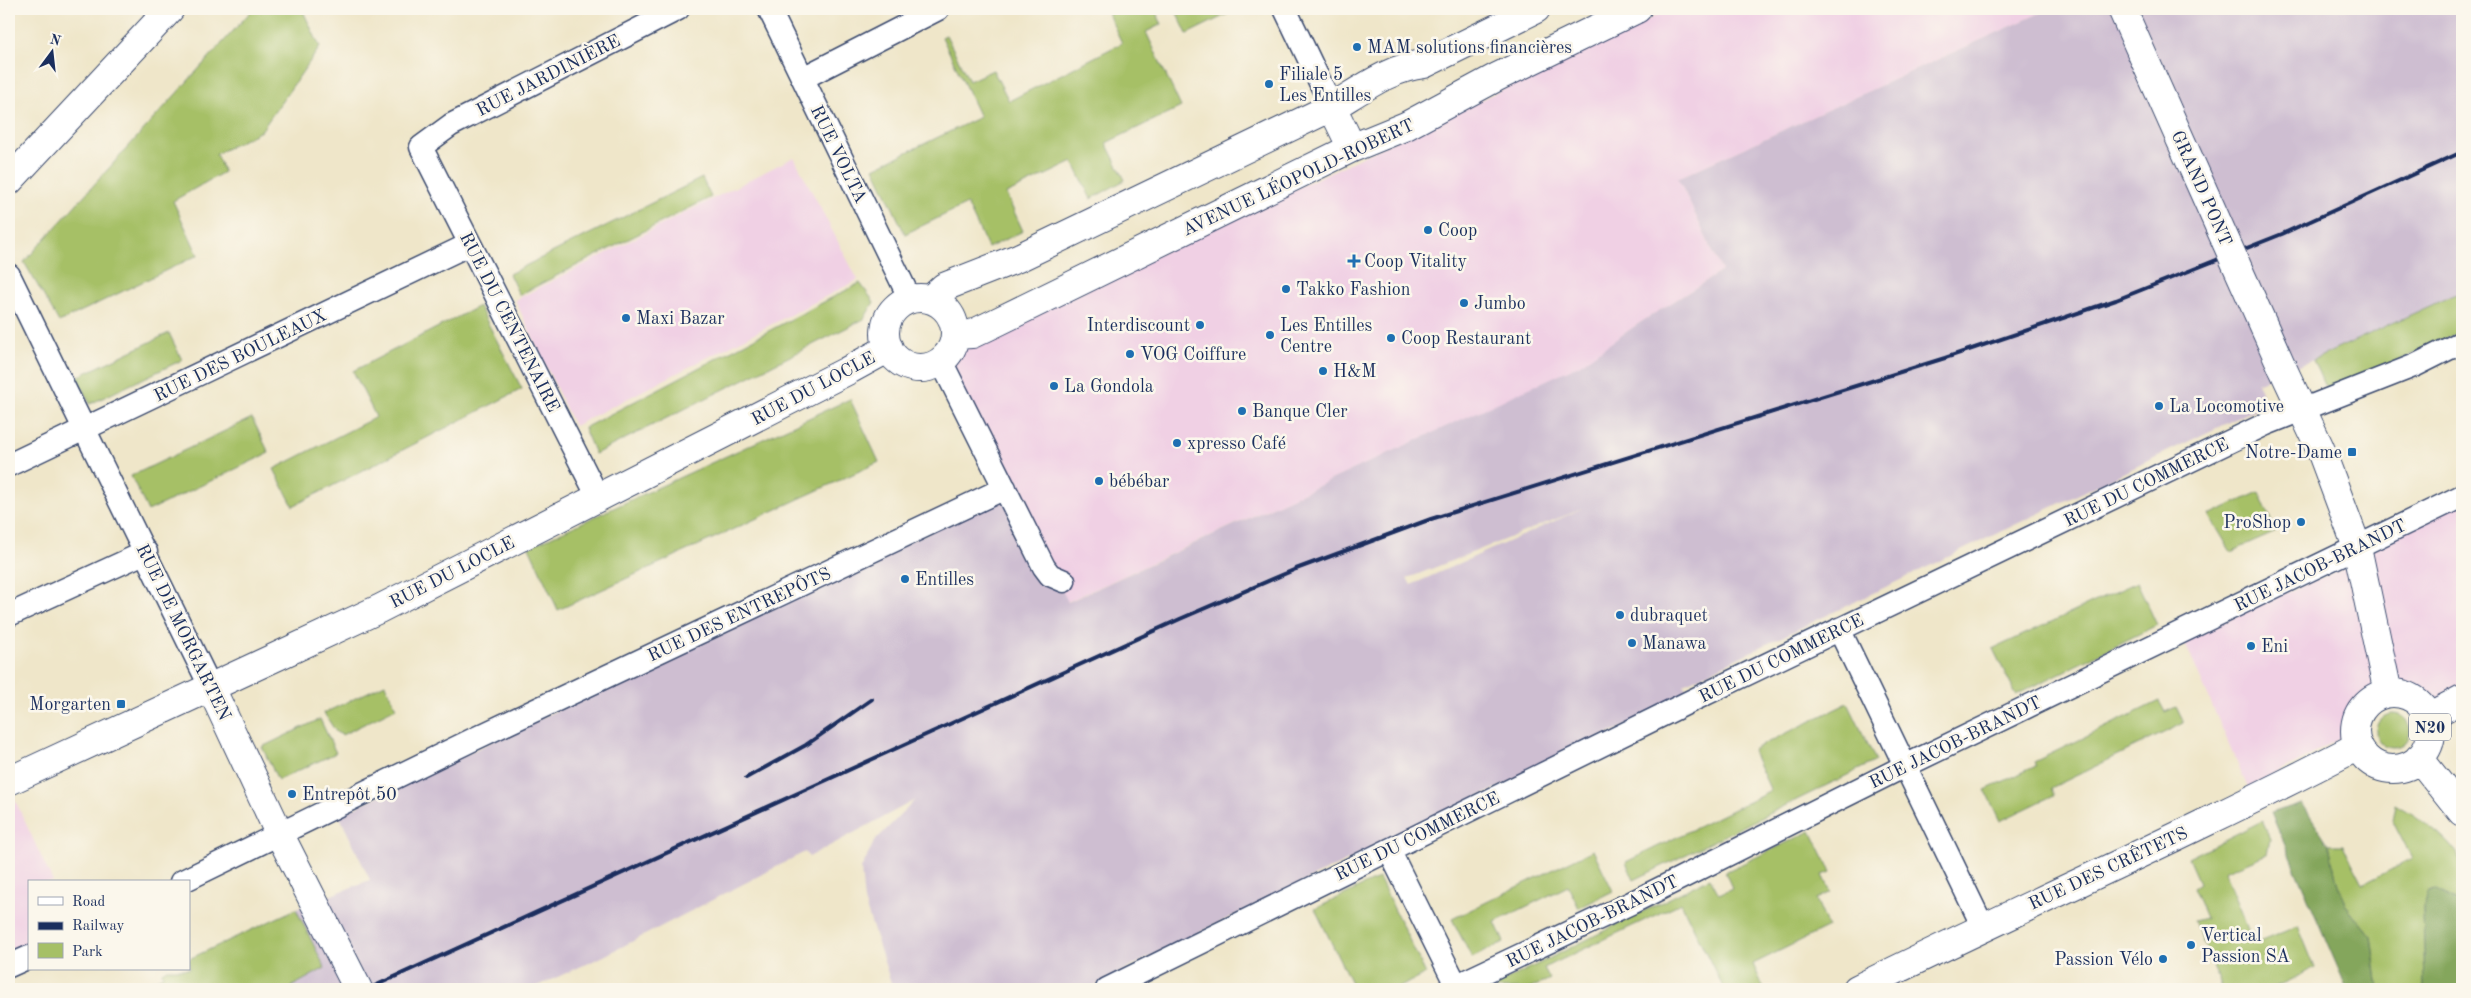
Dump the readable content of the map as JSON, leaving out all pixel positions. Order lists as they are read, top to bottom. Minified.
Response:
{"streets":{"main road":["AVENUE LÉOPOLD-ROBERT","GRAND PONT","RUE DU LOCLE","RUE DE MORGARTEN","N20","RUE DES CRÊTETS"],"street":["RUE JARDINIÈRE","RUE VOLTA","RUE DU CENTENAIRE","RUE DES BOULEAUX","RUE DU COMMERCE","RUE JACOB-BRANDT","RUE DES ENTREPÔTS"]},"crossings":[["RUE JARDINIÈRE","RUE DU CENTENAIRE"],["RUE VOLTA","AVENUE LÉOPOLD-ROBERT"],["RUE VOLTA","RUE DU LOCLE"],["AVENUE LÉOPOLD-ROBERT","RUE DU LOCLE"],["GRAND PONT","RUE DU COMMERCE"],["GRAND PONT","RUE JACOB-BRANDT"],["GRAND PONT","N20"],["GRAND PONT","RUE DES CRÊTETS"],["RUE DU CENTENAIRE","RUE DES BOULEAUX"],["RUE DU CENTENAIRE","RUE DU LOCLE"],["RUE DES BOULEAUX","RUE DE MORGARTEN"],["RUE DU LOCLE","RUE DE MORGARTEN"],["RUE DES ENTREPÔTS","RUE DE MORGARTEN"],["N20","RUE DES CRÊTETS"]],"places":{"other":["MAM solutions financières","Filiale 5 Les Entilles","Coop","Takko Fashion","Jumbo","Maxi Bazar","Interdiscount","Les Entilles Centre","Coop Restaurant","VOG Coiffure","H&M","La Gondola","La Locomotive","Banque Cler","xpresso Café","bébébar","ProShop","Entilles","dubraquet","Manawa","Eni","Entrepôt 50","Vertical Passion SA","Passion Vélo"],"health":["Coop Vitality"],"transit":["Notre-Dame","Morgarten"]},"legend":["Road","Railway","Park"],"north":"top"}
